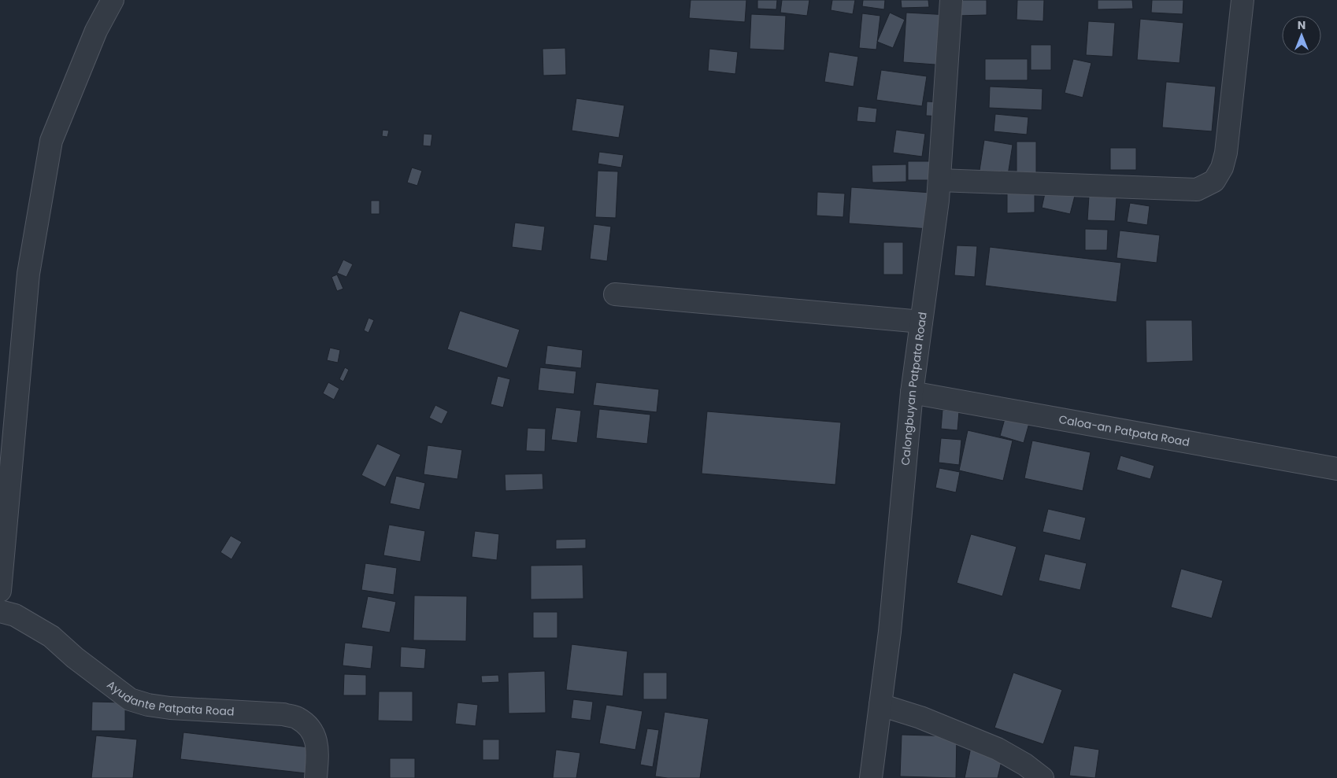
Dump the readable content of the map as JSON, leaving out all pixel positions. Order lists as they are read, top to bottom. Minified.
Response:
{"streets":{"street":["Calongbuyan Patpata Road","Caloa-an Patpata Road","Ayudante Patpata Road"]},"crossings":[["Calongbuyan Patpata Road","Caloa-an Patpata Road"]],"north":"top"}
